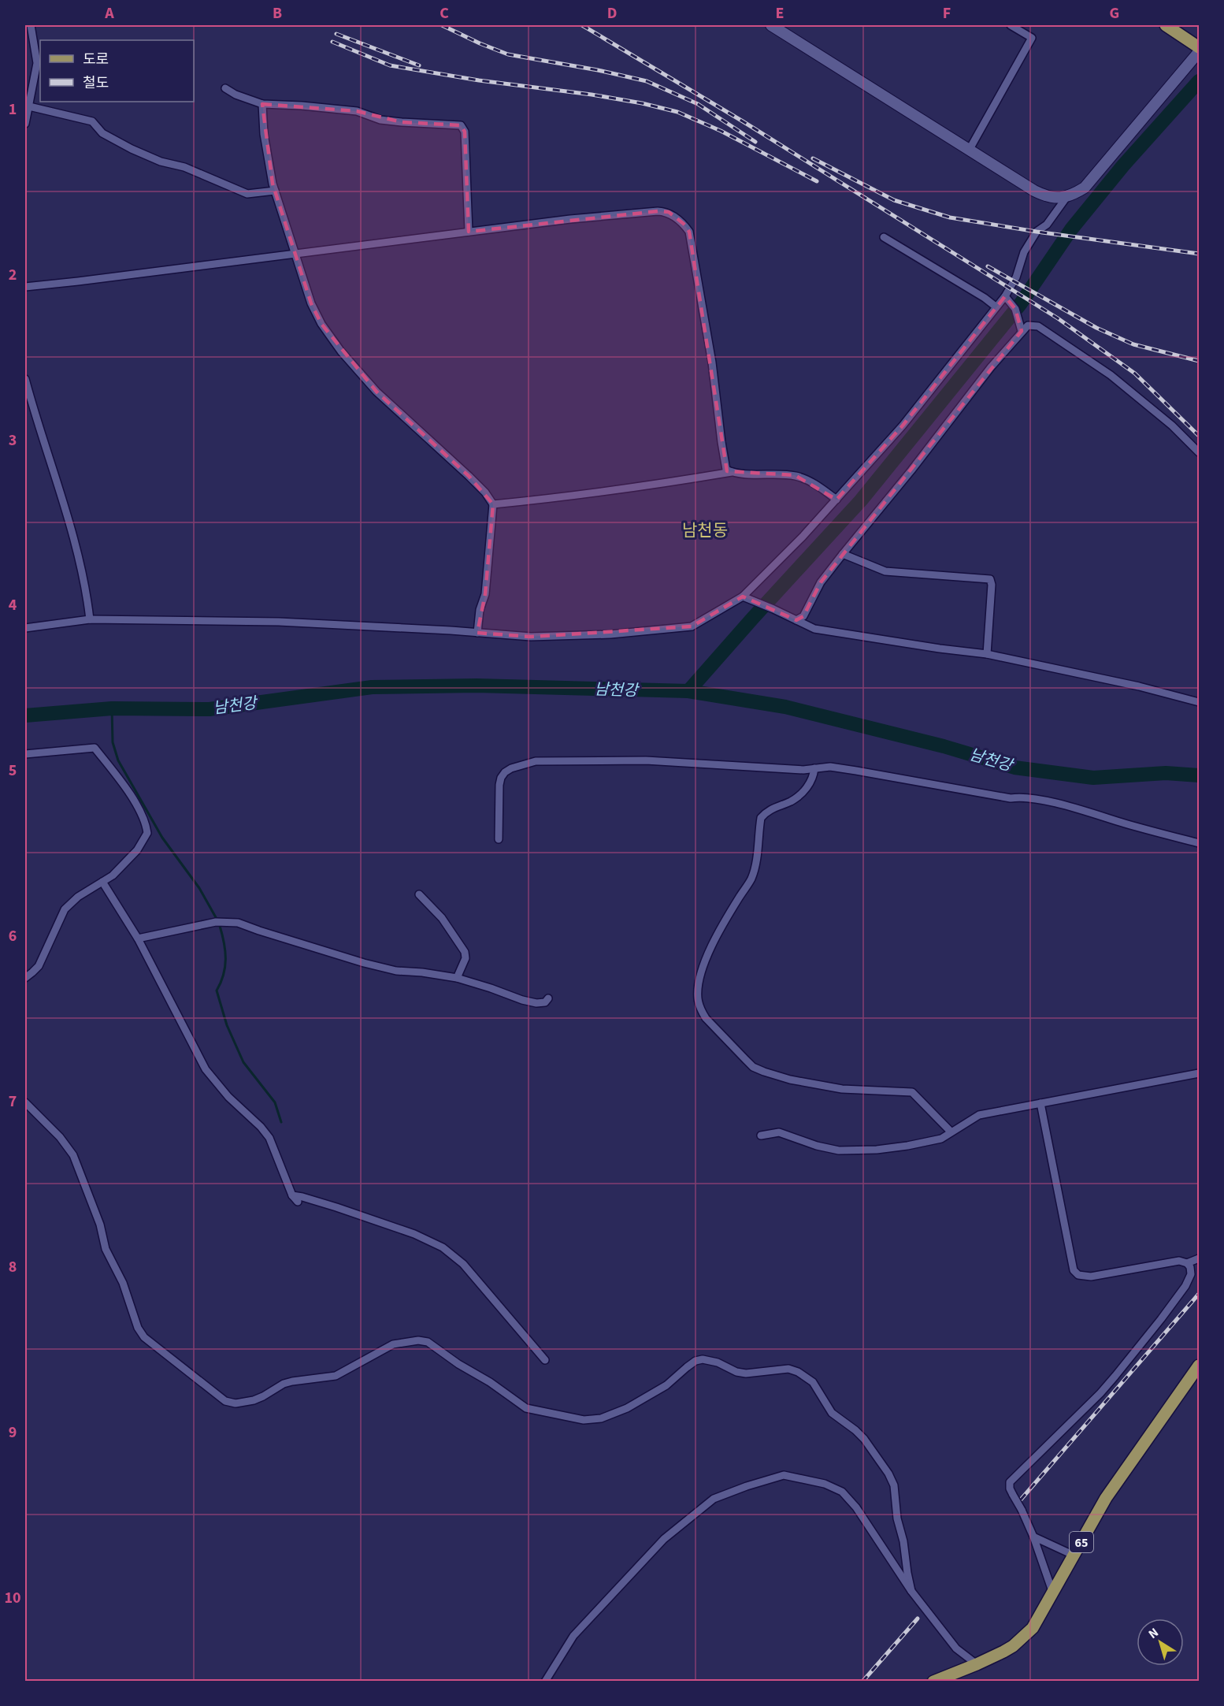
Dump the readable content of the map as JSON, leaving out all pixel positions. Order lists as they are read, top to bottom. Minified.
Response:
{"streets":{"main road":["65"]},"districts":["남천동"],"water":["남천강"],"legend":["도로","철도"],"north":"top left","grid":{"columns":["A","B","C","D","E","F","G"],"rows":["1","2","3","4","5","6","7","8","9","10"]}}
